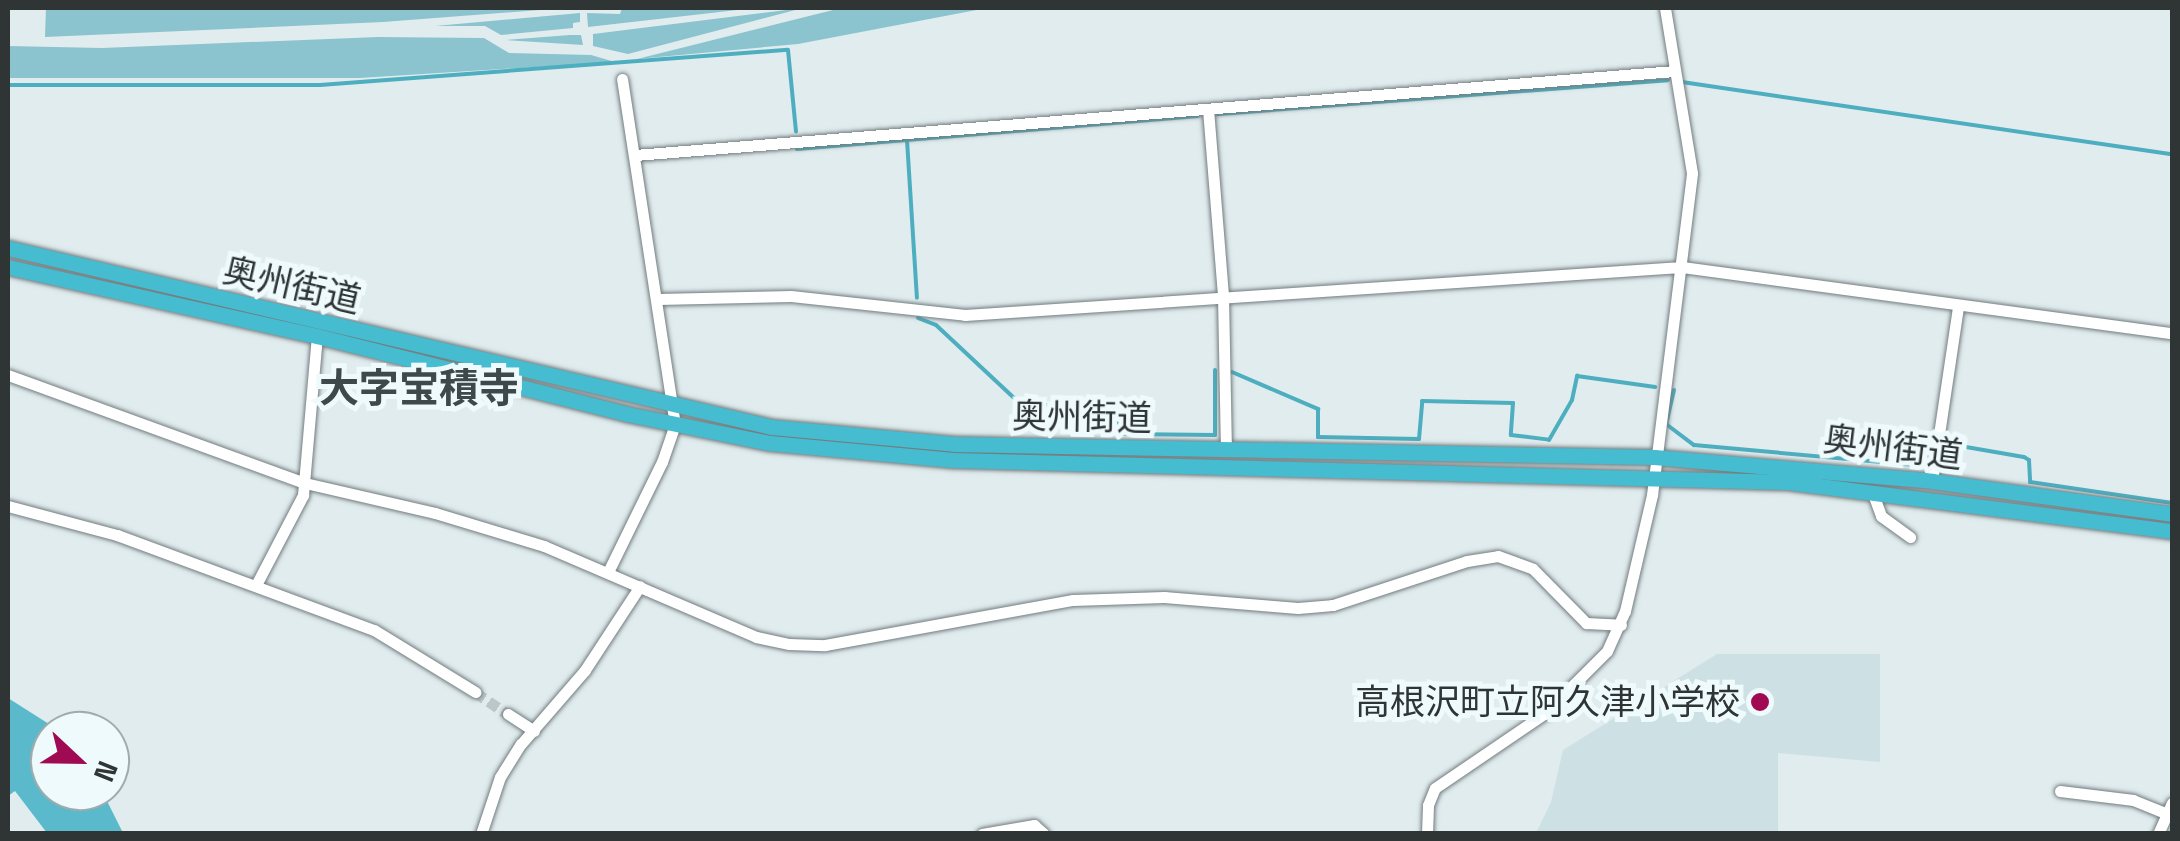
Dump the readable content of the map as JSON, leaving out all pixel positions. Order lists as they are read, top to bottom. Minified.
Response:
{"streets":{"highway":["奥州街道"]},"districts":["大字宝積寺"],"places":["高根沢町立阿久津小学校"],"north":"right"}
